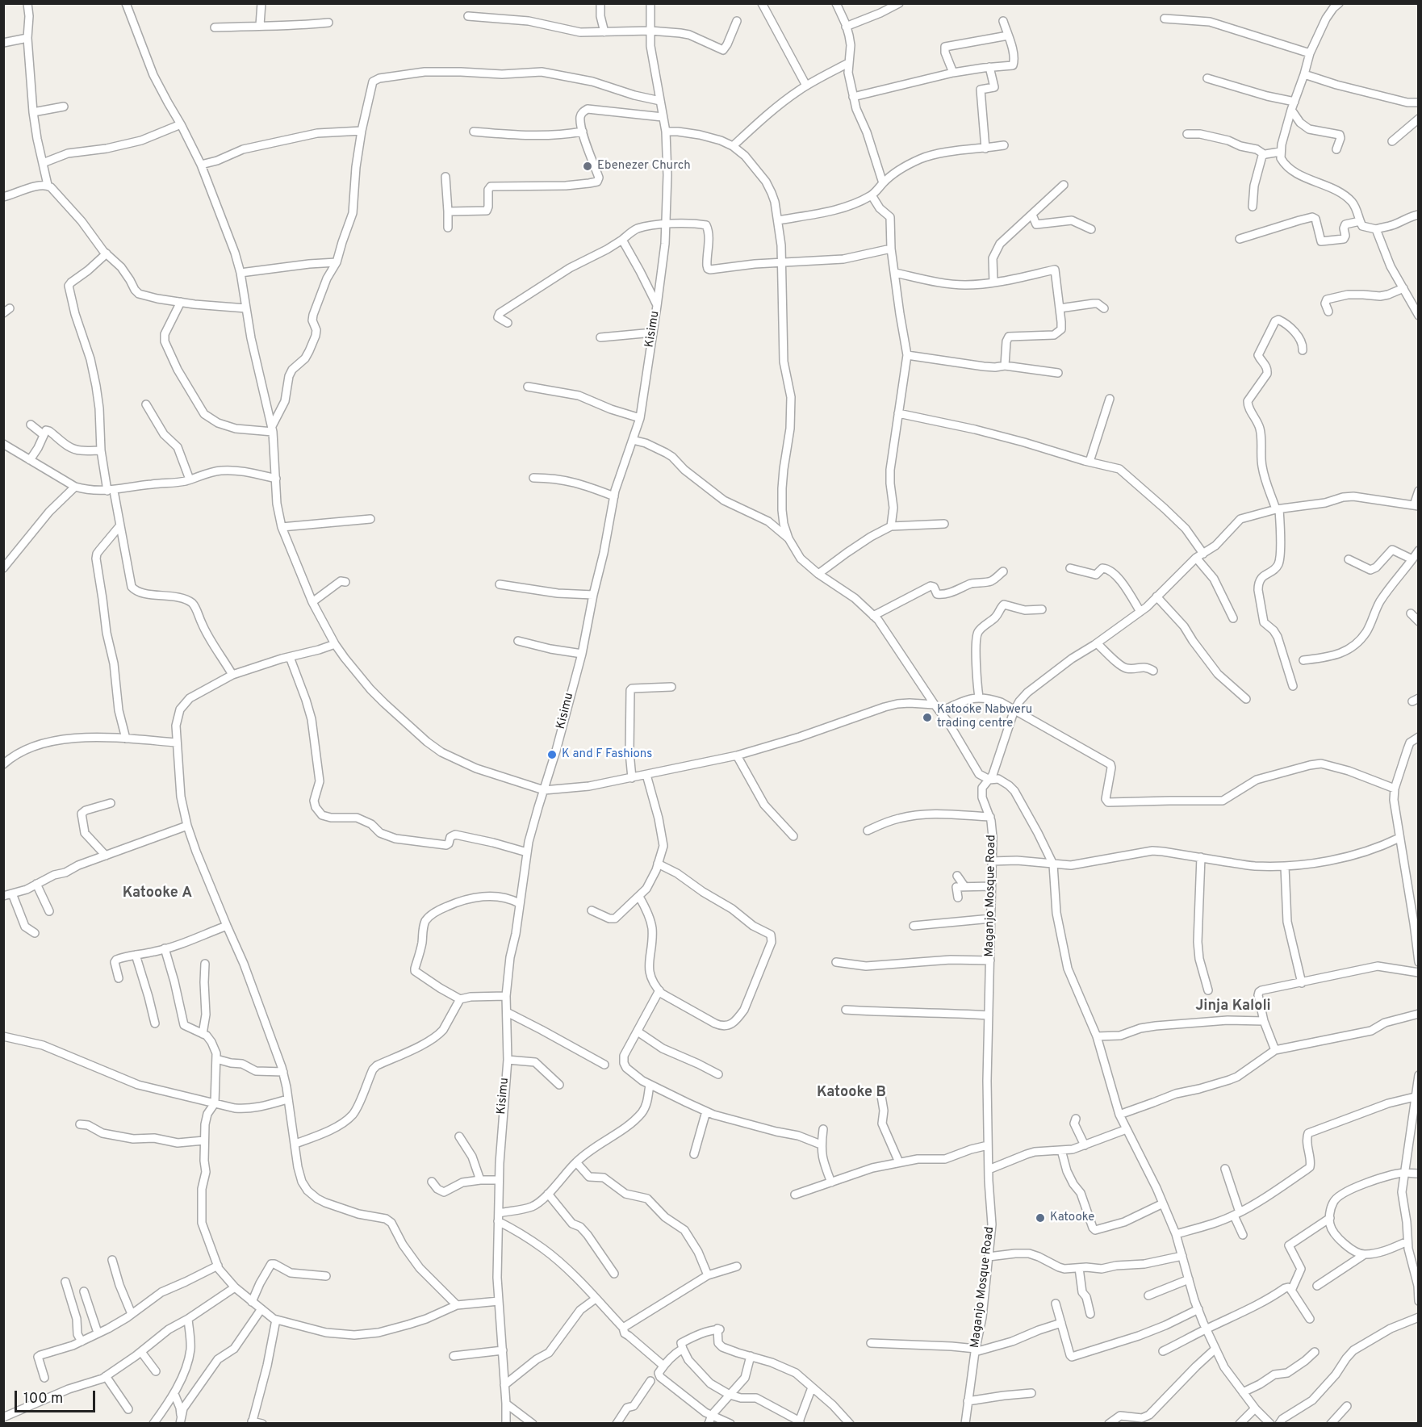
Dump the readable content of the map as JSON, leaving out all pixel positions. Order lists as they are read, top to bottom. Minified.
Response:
{"streets":{"street":["Kisimu","Maganjo Mosque Road"]},"districts":["Katooke A","Jinja Kaloli","Katooke B"],"places":["Ebenezer Church","Katooke Nabweru trading centre","K and F Fashions","Katooke"],"scale_bar":"100 m"}
